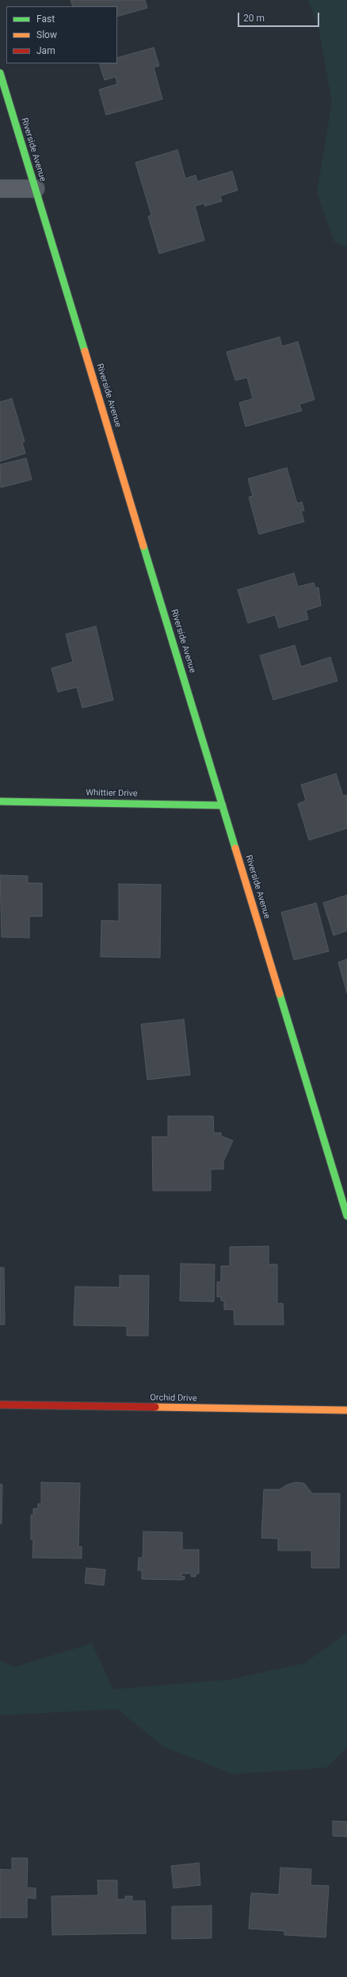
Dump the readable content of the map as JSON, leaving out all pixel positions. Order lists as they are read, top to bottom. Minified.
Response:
{"streets":{"street":["Riverside Avenue","Whittier Drive","Orchid Drive"]},"crossings":[["Riverside Avenue","Whittier Drive"]],"legend":["Fast","Slow","Jam"],"scale_bar":"20 m"}
